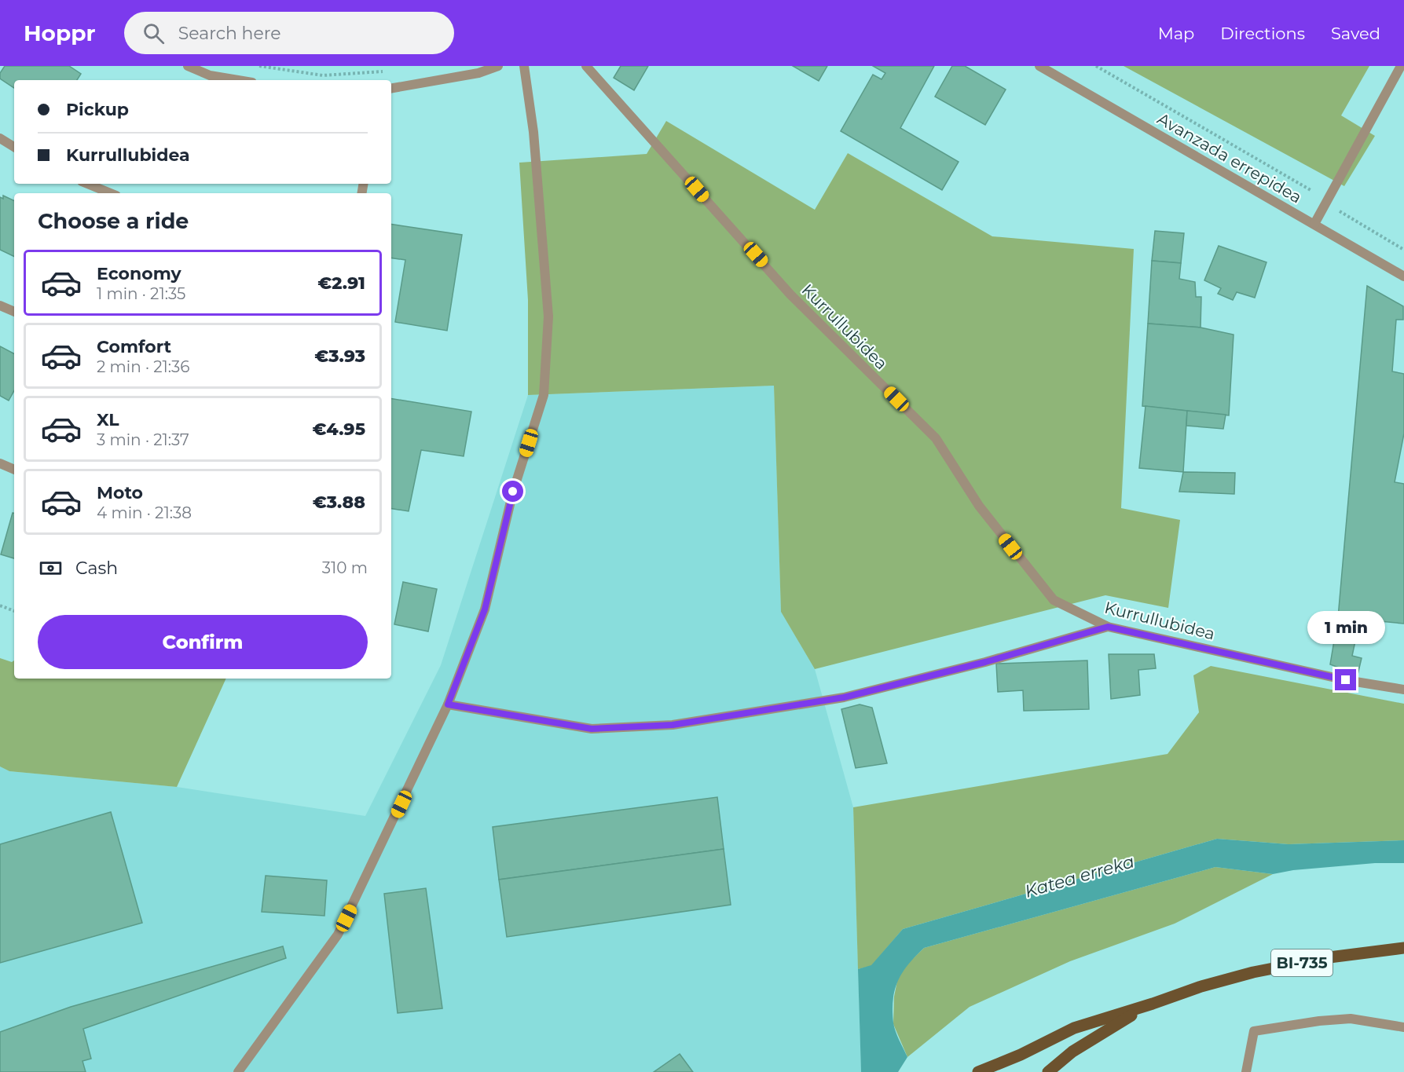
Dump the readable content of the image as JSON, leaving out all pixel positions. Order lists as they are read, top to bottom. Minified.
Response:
{"streets":{"main road":["BI-735"],"street":["Avanzada errepidea","Kurrullubidea"]},"water":["Katea erreka"],"page":{"header":"Hoppr","search":"Search here","nav":["Map","Directions","Saved"],"banner":["Pickup","Kurrullubidea"],"heading":"Choose a ride","list":[{"name":"Economy","note":"1 min · 21:35","value":"€2.91"},{"name":"Comfort","note":"2 min · 21:36","value":"€3.93"},{"name":"XL","note":"3 min · 21:37","value":"€4.95"},{"name":"Moto","note":"4 min · 21:38","value":"€3.88"}],"pay":["Cash","310 m"],"buttons":"Confirm","bubble":"1 min"}}
